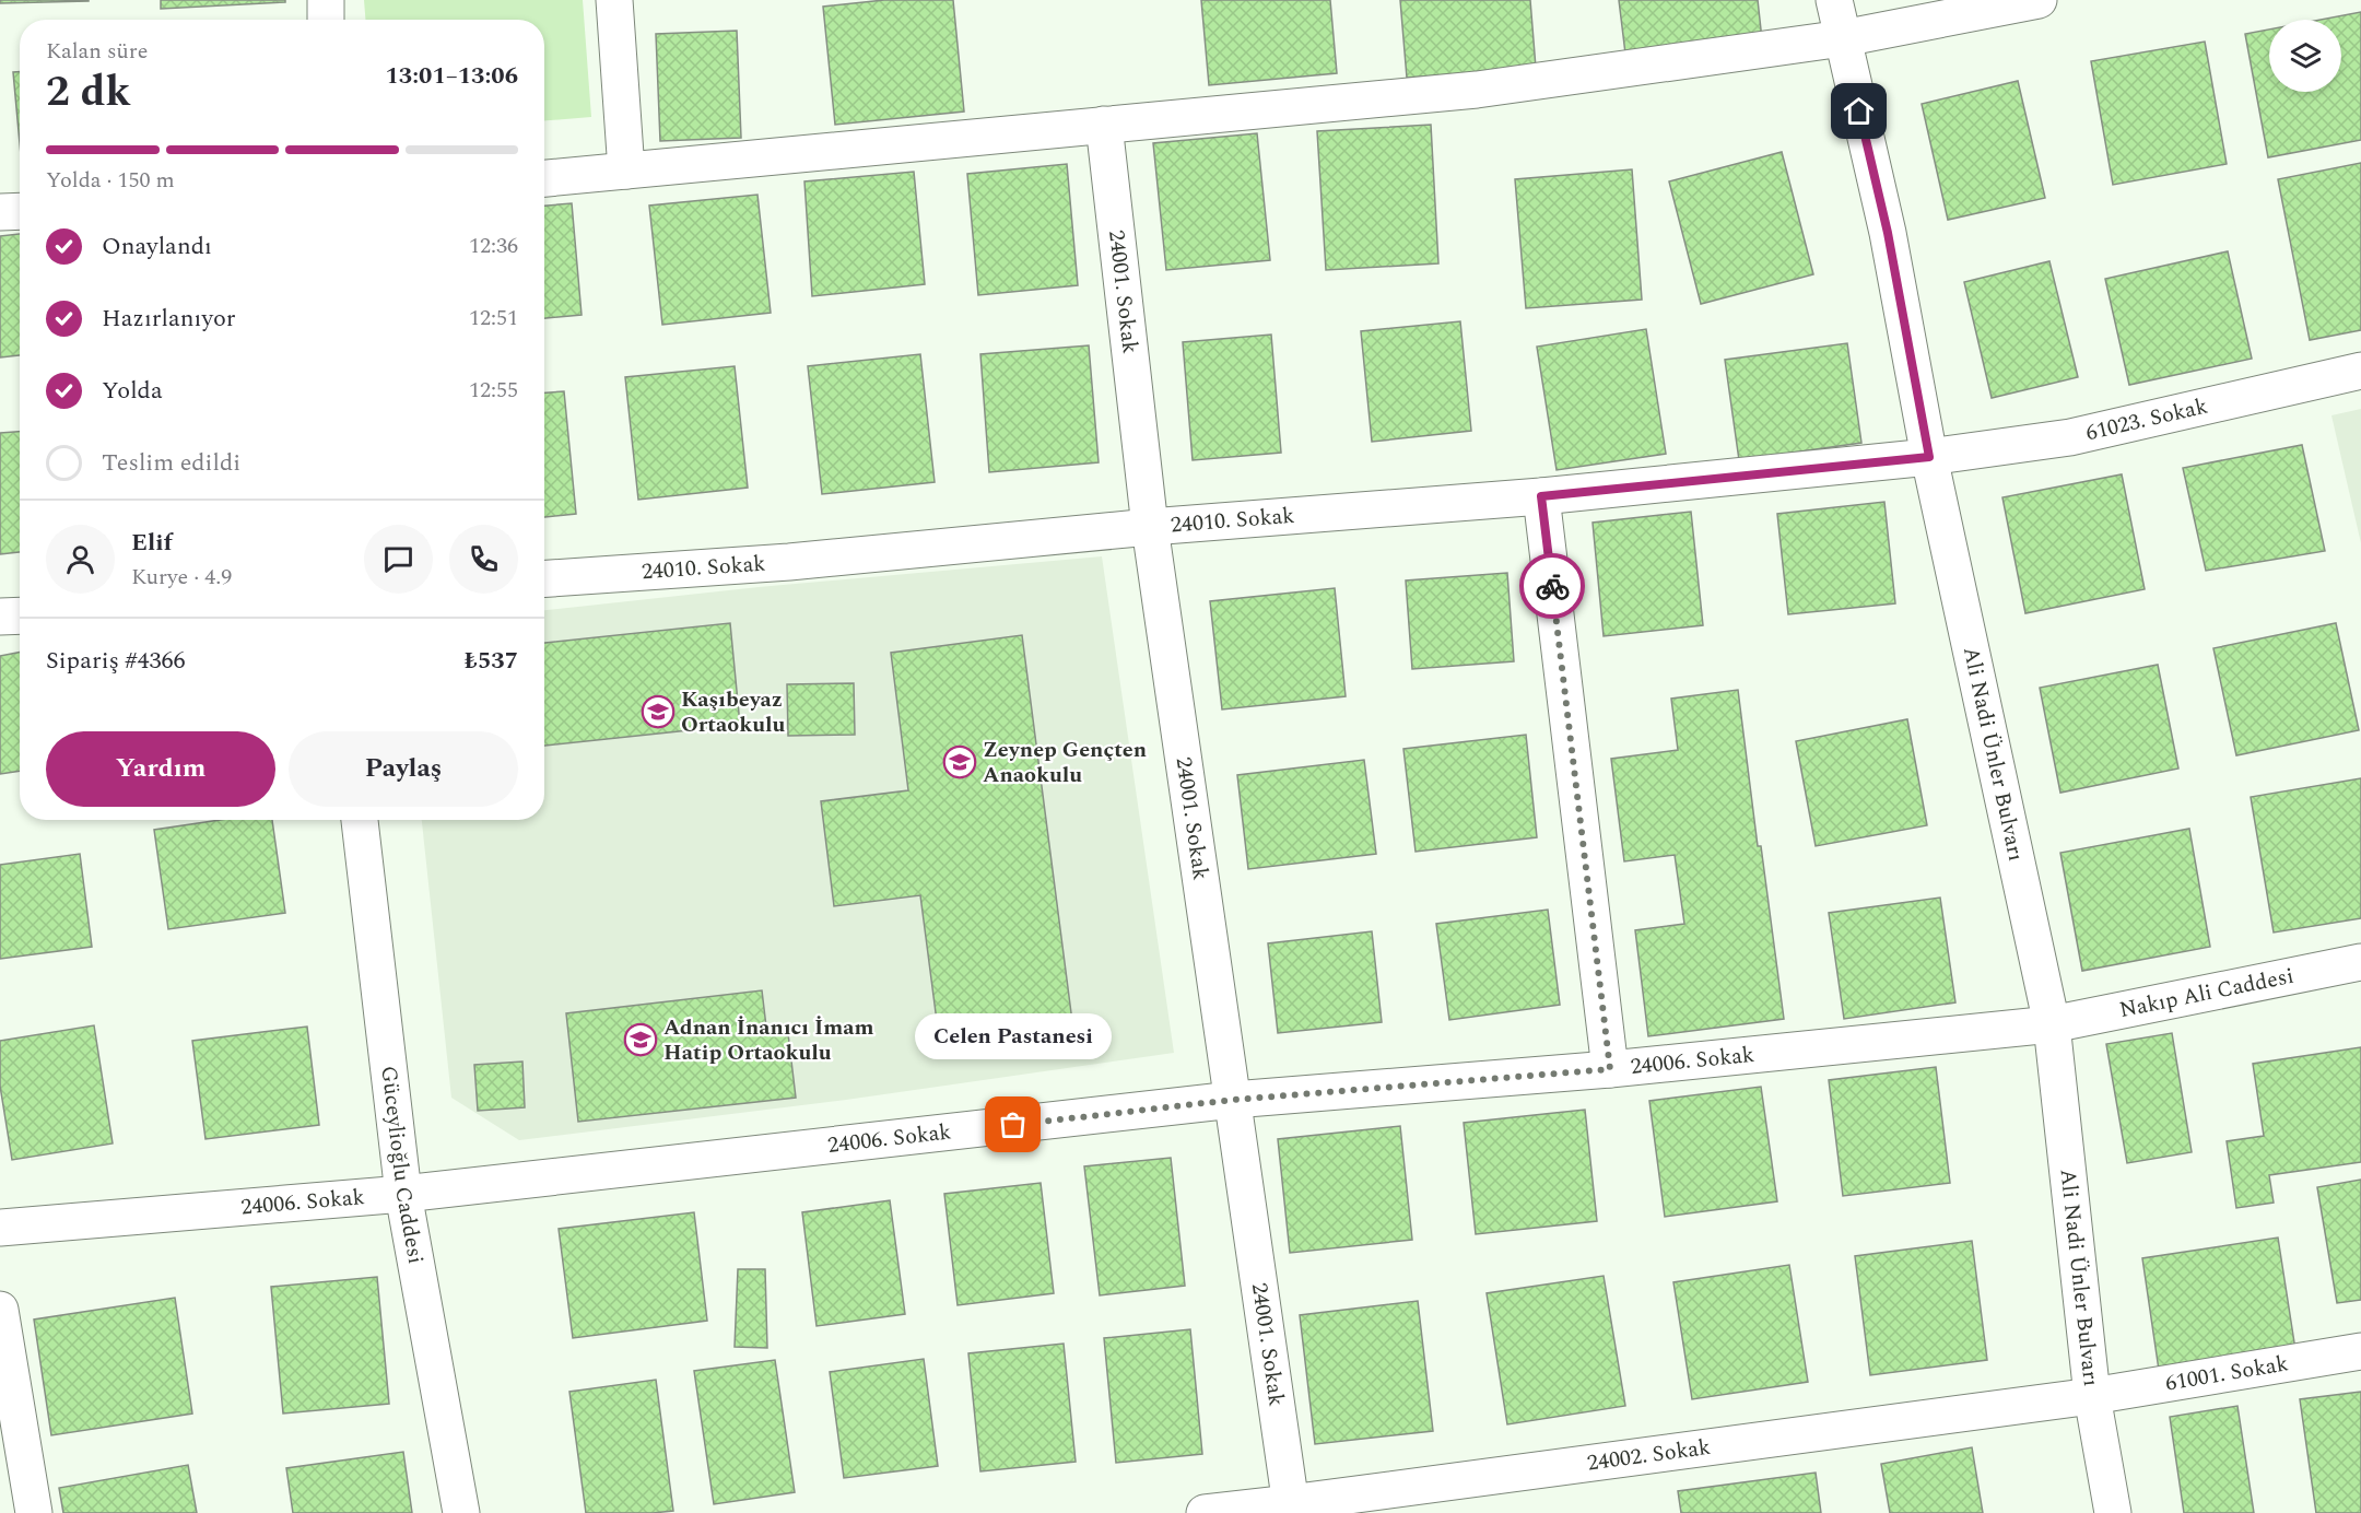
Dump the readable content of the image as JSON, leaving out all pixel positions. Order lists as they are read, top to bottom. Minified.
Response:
{"streets":{"street":["24001. Sokak","61023. Sokak","24010. Sokak","Ali Nadi Ünler Bulvarı","Nakıp Ali Caddesi","24006. Sokak","Güceylioğlu Caddesi","61001. Sokak","24002. Sokak"]},"crossings":[["24001. Sokak","24010. Sokak"],["24001. Sokak","24006. Sokak"],["24001. Sokak","24002. Sokak"],["61023. Sokak","24010. Sokak"],["61023. Sokak","Ali Nadi Ünler Bulvarı"],["24010. Sokak","Ali Nadi Ünler Bulvarı"],["Ali Nadi Ünler Bulvarı","Nakıp Ali Caddesi"],["Ali Nadi Ünler Bulvarı","24006. Sokak"],["Ali Nadi Ünler Bulvarı","61001. Sokak"],["Ali Nadi Ünler Bulvarı","24002. Sokak"],["Nakıp Ali Caddesi","24006. Sokak"],["24006. Sokak","Güceylioğlu Caddesi"],["61001. Sokak","24002. Sokak"]],"places":{"school or university":["Kaşıbeyaz Ortaokulu","Zeynep Gençten Anaokulu","Adnan İnanıcı İmam Hatip Ortaokulu"],"other":["Celen Pastanesi"]},"page":{"heading":["2 dk","Kalan süre","13:01–13:06"],"panel":["Elif","Kurye · 4.9","Sipariş #4366","₺537"],"bar":"Yolda · 150 m","list":[["Onaylandı","12:36"],["Hazırlanıyor","12:51"],["Yolda","12:55"],"Teslim edildi"],"buttons":["Yardım","Paylaş"],"bubble":"Celen Pastanesi"}}
